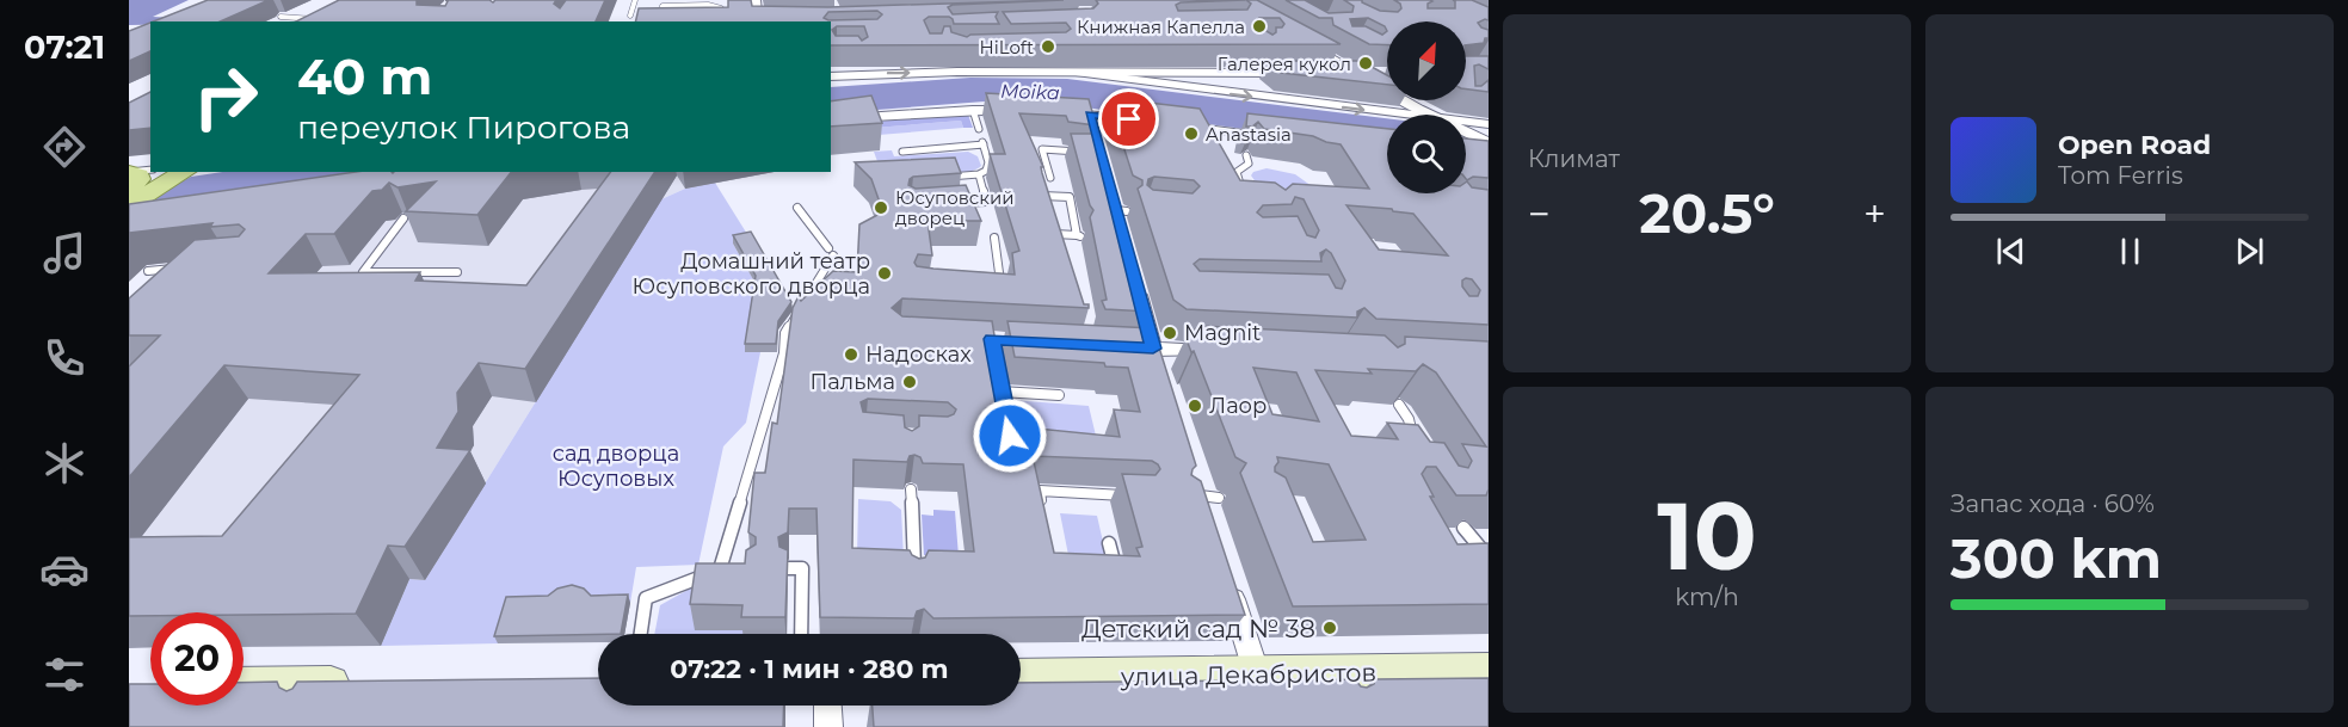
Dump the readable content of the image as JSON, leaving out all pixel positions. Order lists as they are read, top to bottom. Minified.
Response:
{"streets":{"main road":["улица Декабристов"]},"water":["Moika"],"parks":["сад дворца Юсуповых"],"places":["Книжная Капелла","HiLoft","Галерея кукол","Anastasia","Юсуповский дворец","Домашний театр Юсуповского дворца","Magnit","Надосках","Пальма","Лаор","Детский сад № 38"],"north":"top right","page":{"tabs":"07:21","tile":["Климат",["10","km/h"],["Запас хода · 60%","300 km"]],"turn":["40 m","переулок Пирогова"],"song":["Open Road","Tom Ferris"],"heat":["−","20.5°","+"],"limit":"20","trip":"07:22 · 1 мин · 280 m"}}
